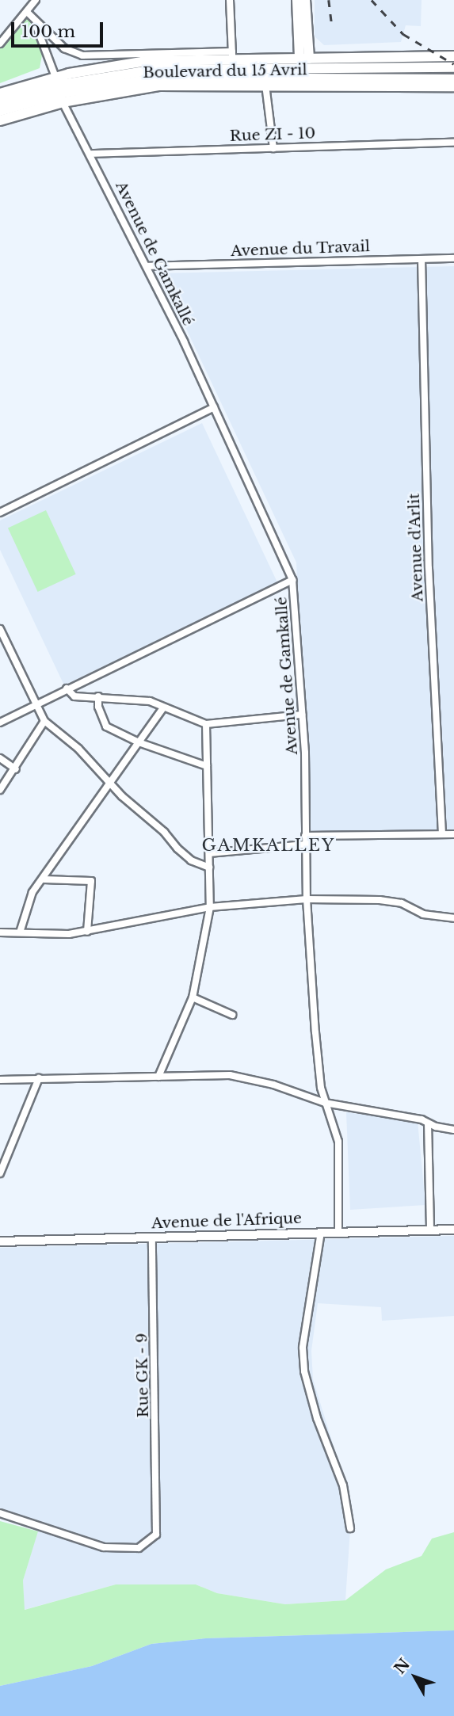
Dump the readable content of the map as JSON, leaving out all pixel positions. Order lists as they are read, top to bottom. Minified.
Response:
{"streets":{"main road":["Boulevard du 15 Avril","Avenue de l'Afrique"],"street":["Rue ZI - 10","Avenue du Travail","Avenue de Gamkallé","Avenue d'Arlit","Rue GK - 9"]},"crossings":[["Boulevard du 15 Avril","Avenue de Gamkallé"],["Rue ZI - 10","Avenue de Gamkallé"],["Avenue du Travail","Avenue de Gamkallé"],["Avenue du Travail","Avenue d'Arlit"],["Avenue de Gamkallé","Avenue de l'Afrique"],["Avenue de l'Afrique","Rue GK - 9"]],"districts":["GAMKALLEY"],"scale_bar":"100 m","north":"top left"}
